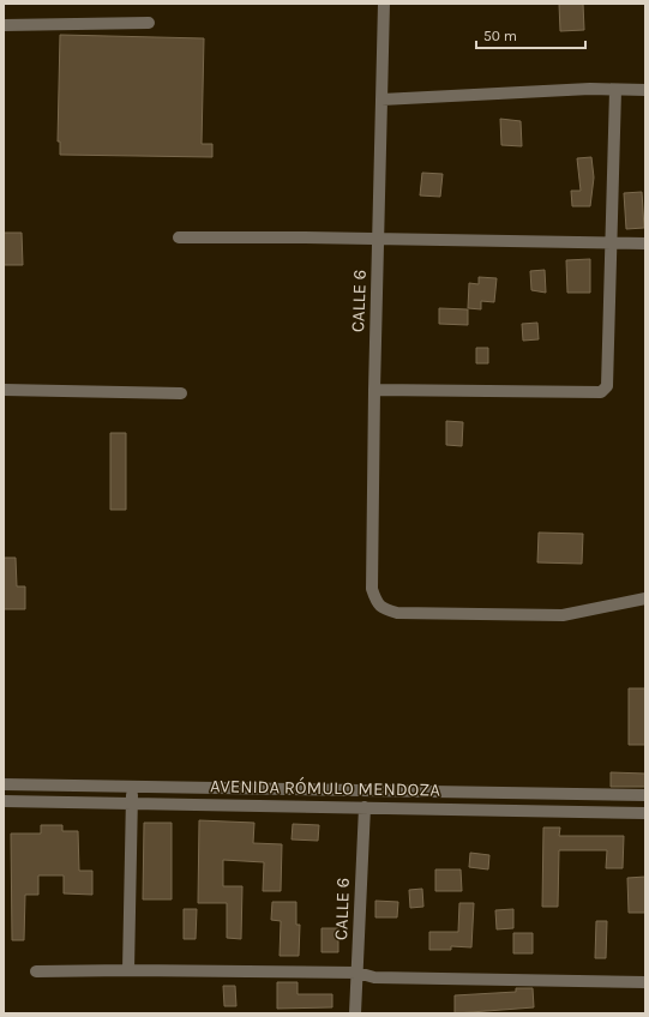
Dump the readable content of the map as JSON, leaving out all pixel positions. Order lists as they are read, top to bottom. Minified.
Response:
{"streets":{"street":["CALLE 6","AVENIDA RÓMULO MENDOZA"]},"crossings":[["CALLE 6","AVENIDA RÓMULO MENDOZA"]],"scale_bar":"50 m"}
